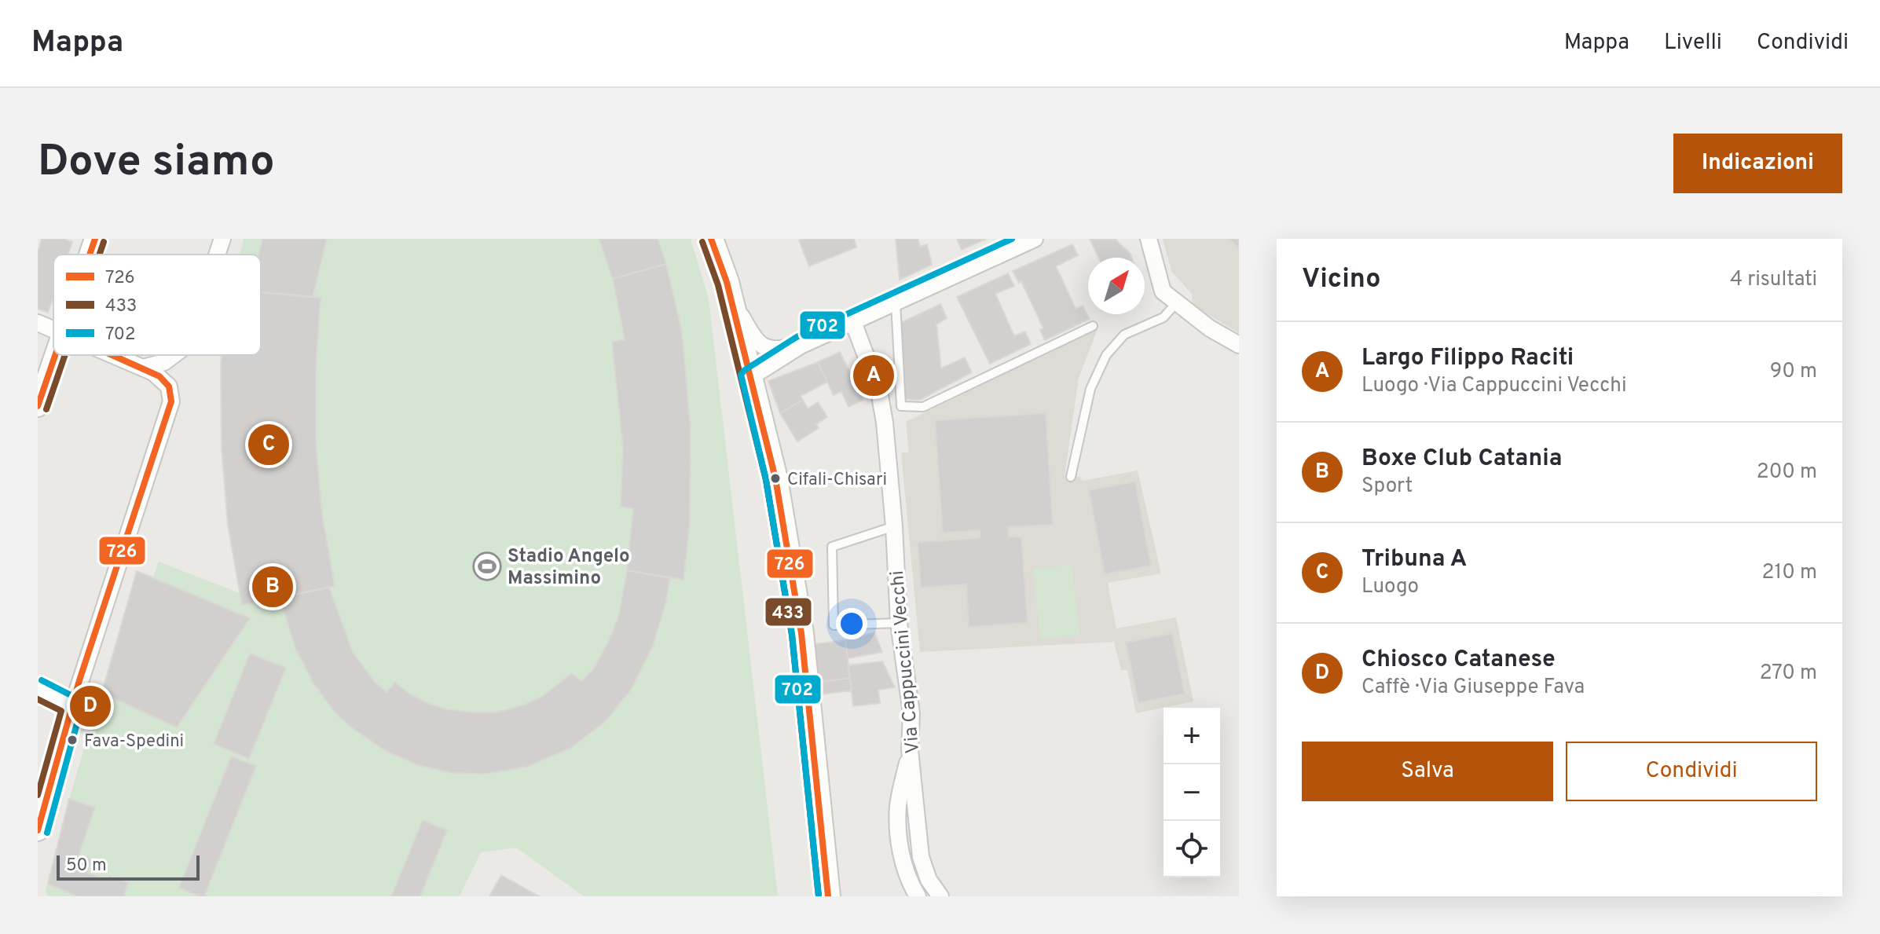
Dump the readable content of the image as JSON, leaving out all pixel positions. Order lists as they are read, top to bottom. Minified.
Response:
{"streets":{"street":["Via Cappuccini Vecchi"]},"places":{"other":["Cifali-Chisari","Fava-Spedini"],"sports":["Stadio Angelo Massimino"]},"lines":["transit line 726","transit line 702","transit line 433"],"legend":["726","433","702"],"scale_bar":"50 m","north":"top right","page":{"header":"Mappa","nav":["Mappa","Livelli","Condividi"],"buttons":["Indicazioni",["Salva","Condividi"]],"title":"Dove siamo","heading":["Vicino","4 risultati"],"list":[{"mark":"A","name":"Largo Filippo Raciti","note":"Luogo · Via Cappuccini Vecchi","value":"90 m"},{"mark":"B","name":"Boxe Club Catania","note":"Sport","value":"200 m"},{"mark":"C","name":"Tribuna A","note":"Luogo","value":"210 m"},{"mark":"D","name":"Chiosco Catanese","note":"Caffè · Via Giuseppe Fava","value":"270 m"}],"pins":["A","C","B","D"],"map_buttons":["+","−"],"scale":"50 m"}}
